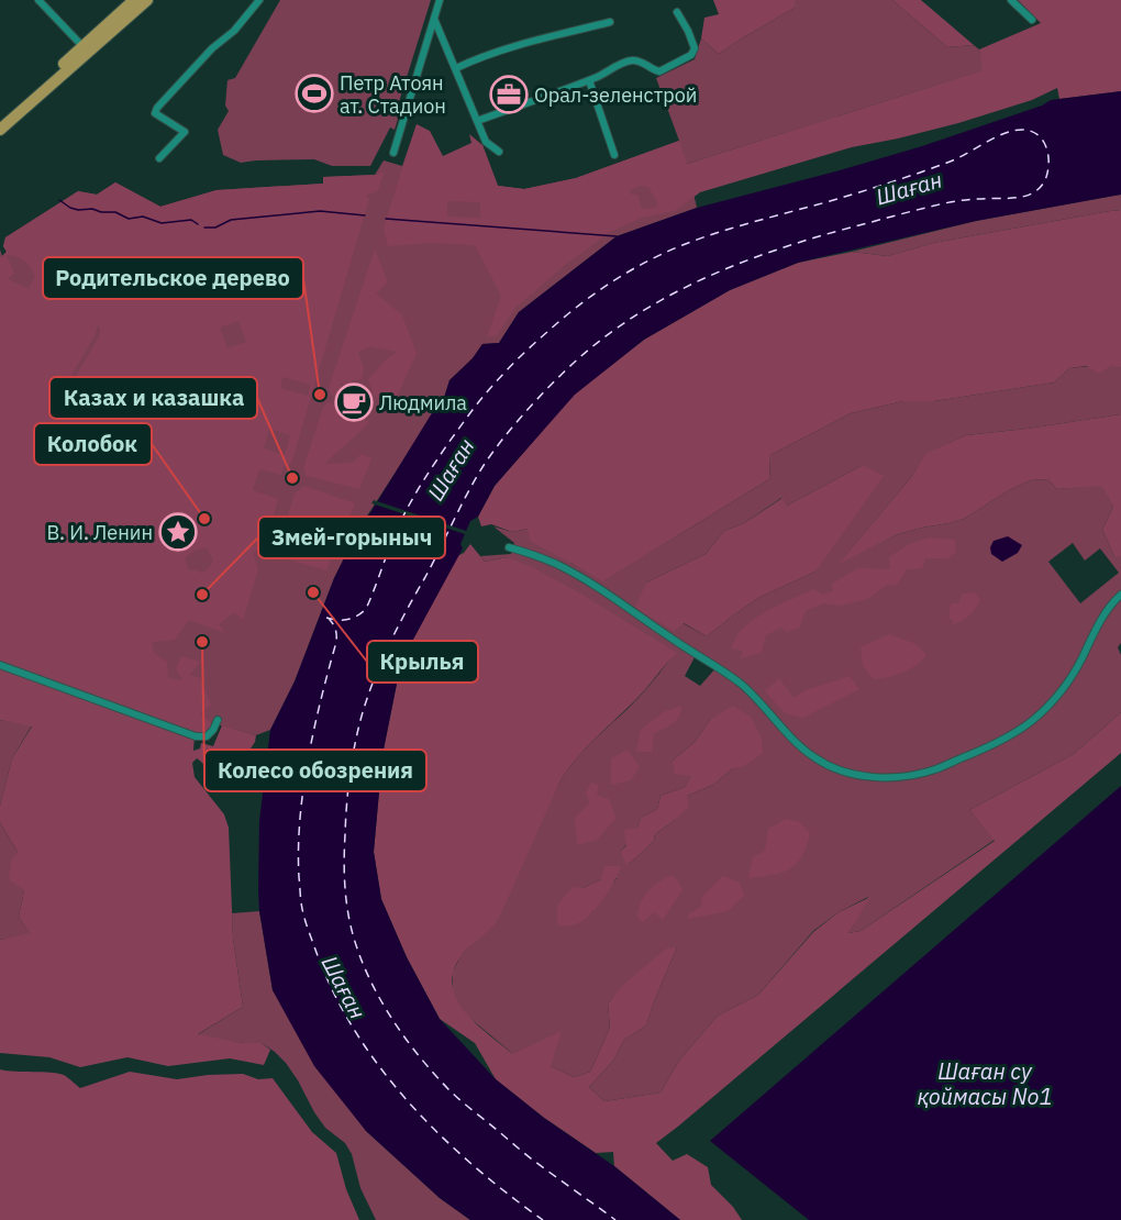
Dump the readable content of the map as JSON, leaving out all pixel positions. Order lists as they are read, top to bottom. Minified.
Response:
{"water":["Шаған","Шаған су қоймасы No1"],"places":{"sports":["Петр Атоян ат. Стадион"],"office":["Орал-зеленстрой"],"other":["Родительское дерево","Казах и казашка","Колобок","Крылья","Змей-горыныч","Колесо обозрения"],"cafe":["Людмила"],"place":["В. И. Ленин"]}}
